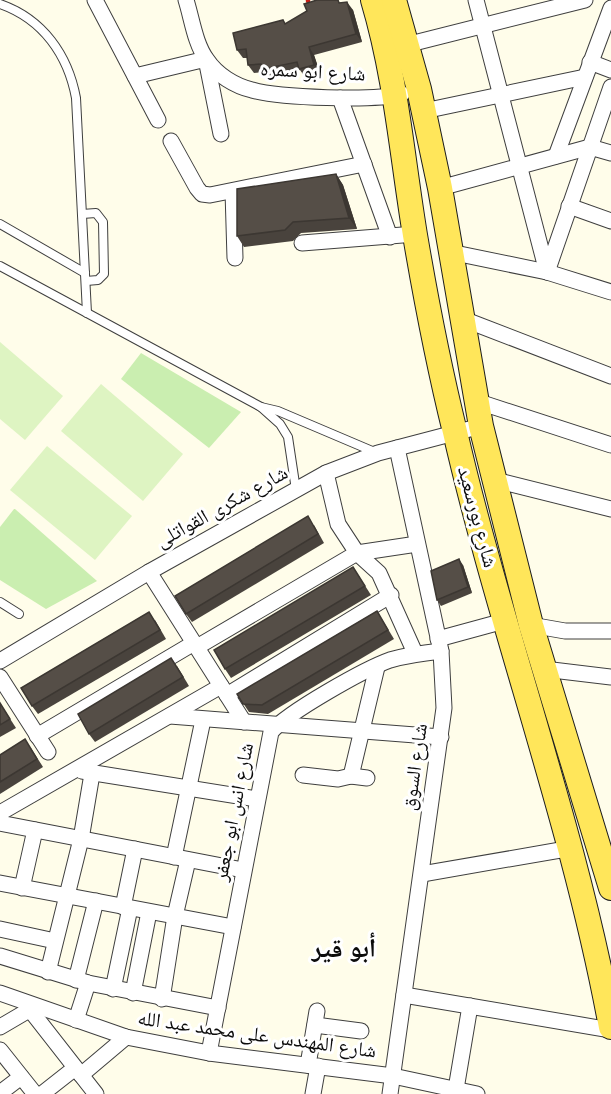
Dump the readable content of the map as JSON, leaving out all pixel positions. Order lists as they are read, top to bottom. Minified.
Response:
{"streets":{"main road":["شارع بورسعيد"],"street":["شارع ابو سمره","شارع شكرى القواتلى","شارع السوق","شارع انس ابو جعفر","شارع المهندس على محمد عبد الله"]},"crossings":[["شارع ابو سمره","شارع بورسعيد"],["شارع شكرى القواتلى","شارع بورسعيد"],["شارع شكرى القواتلى","شارع السوق"],["شارع بورسعيد","شارع انس ابو جعفر"],["شارع السوق","شارع انس ابو جعفر"],["شارع السوق","شارع المهندس على محمد عبد الله"],["شارع انس ابو جعفر","شارع المهندس على محمد عبد الله"]],"districts":["أبو قير"]}
